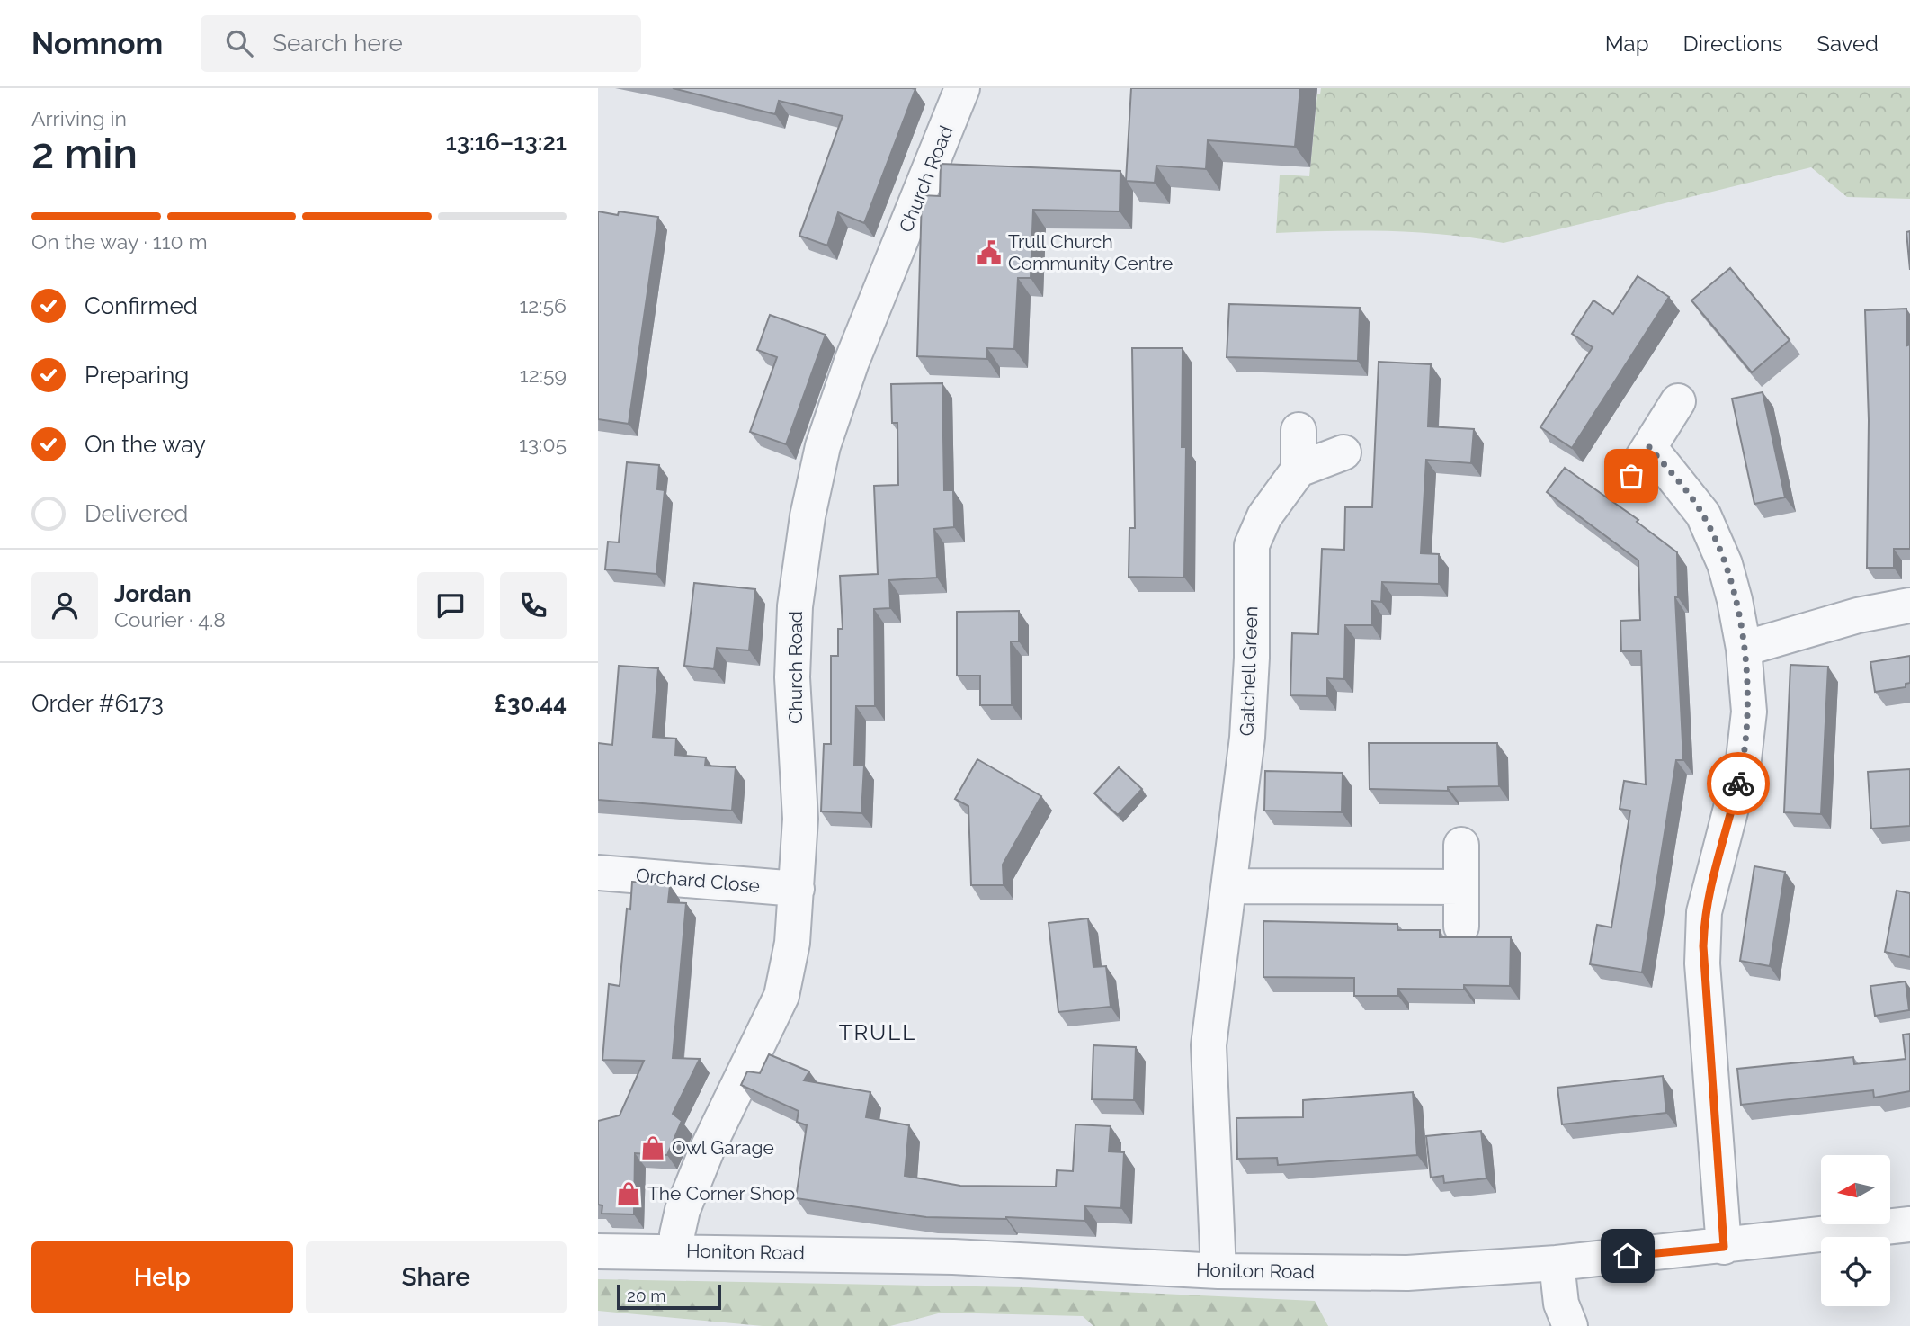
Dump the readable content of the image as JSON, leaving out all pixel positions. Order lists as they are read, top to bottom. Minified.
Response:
{"streets":{"street":["Church Road","Gatchell Green","Orchard Close","Honiton Road"]},"crossings":[["Church Road","Orchard Close"],["Church Road","Honiton Road"],["Gatchell Green","Honiton Road"]],"districts":["TRULL"],"places":{"public building":["Trull Church Community Centre"],"shop":["Owl Garage","The Corner Shop"]},"scale_bar":"20 m","north":"left","page":{"header":"Nomnom","search":"Search here","nav":["Map","Directions","Saved"],"heading":["2 min","Arriving in","13:16–13:21"],"panel":["Jordan","Courier · 4.8","Order #6173","£30.44"],"bar":"On the way · 110 m","list":[["Confirmed","12:56"],["Preparing","12:59"],["On the way","13:05"],"Delivered"],"buttons":["Help","Share"],"scale":"20 m"}}
